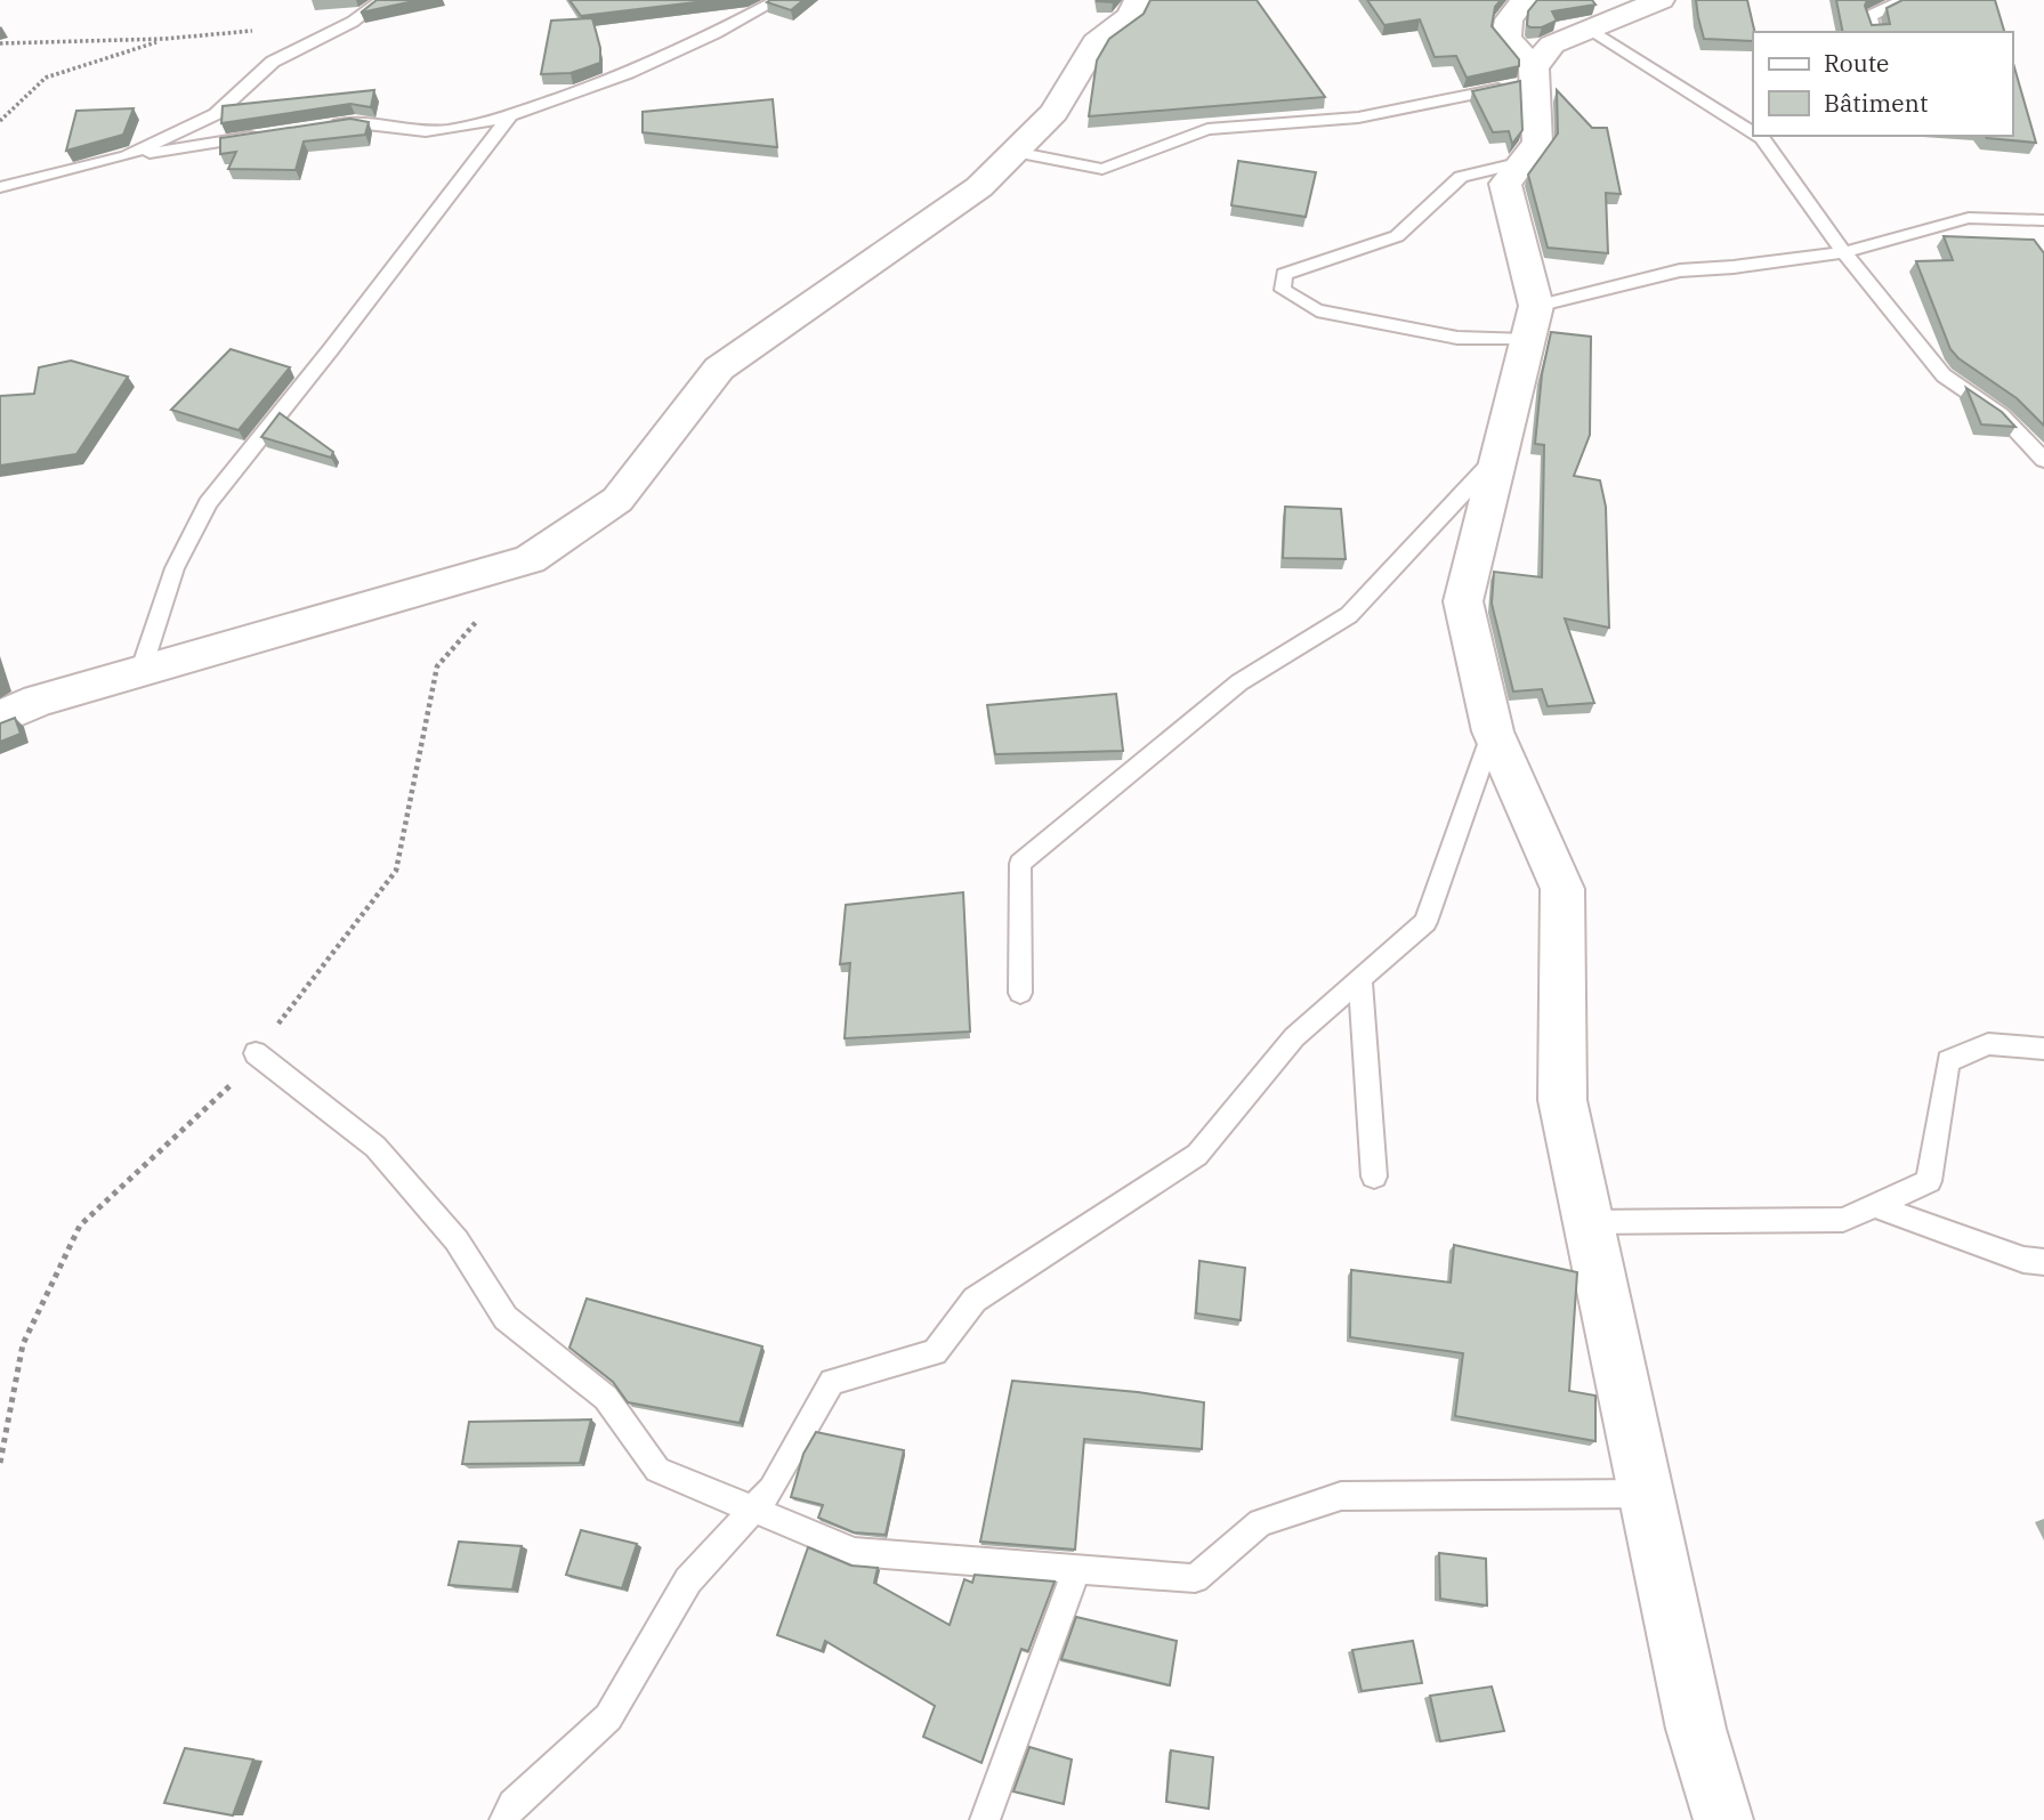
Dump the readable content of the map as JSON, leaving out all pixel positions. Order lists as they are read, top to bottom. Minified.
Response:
{"legend":["Route","Bâtiment"]}
